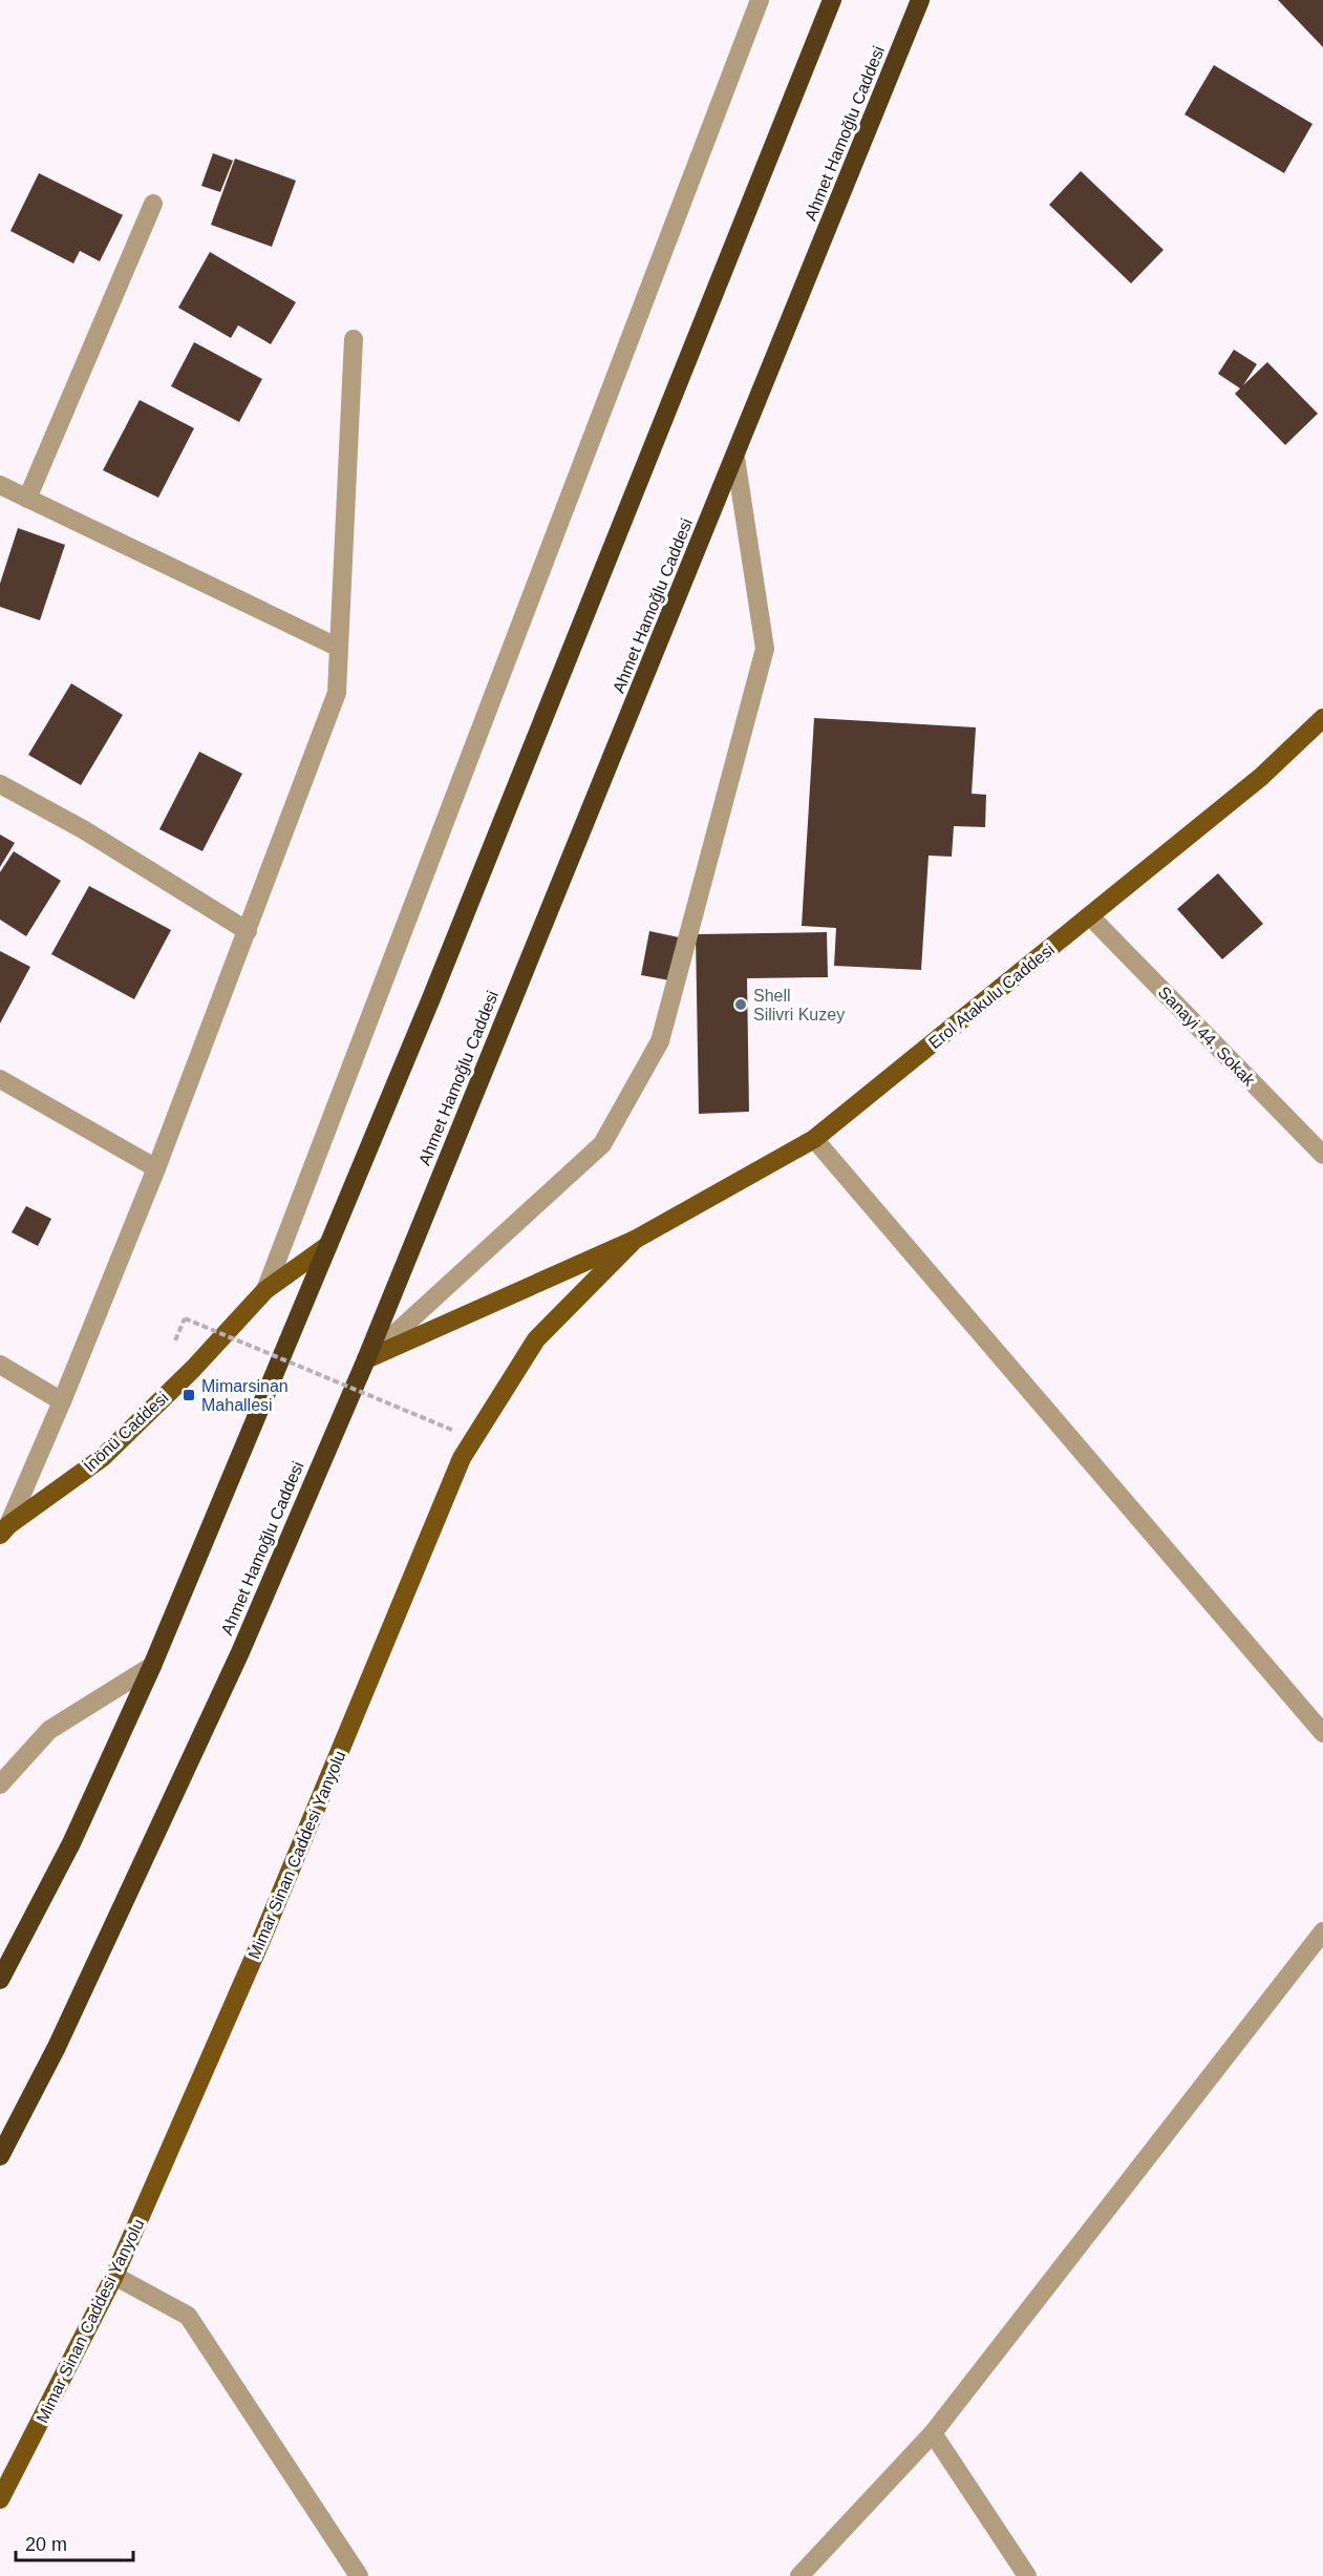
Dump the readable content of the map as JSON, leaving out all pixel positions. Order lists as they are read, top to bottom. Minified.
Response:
{"streets":{"highway":["Ahmet Hamoğlu Caddesi"],"main road":["Erol Atakulu Caddesi","İnönü Caddesi","Mimar Sinan Caddesi Yanyolu"],"street":["Sanayi 44. Sokak"]},"crossings":[["Erol Atakulu Caddesi","Sanayi 44. Sokak"],["Erol Atakulu Caddesi","Mimar Sinan Caddesi Yanyolu"]],"places":{"other":["Shell Silivri Kuzey"],"transit":["Mimarsinan Mahallesi"]},"scale_bar":"20 m"}
